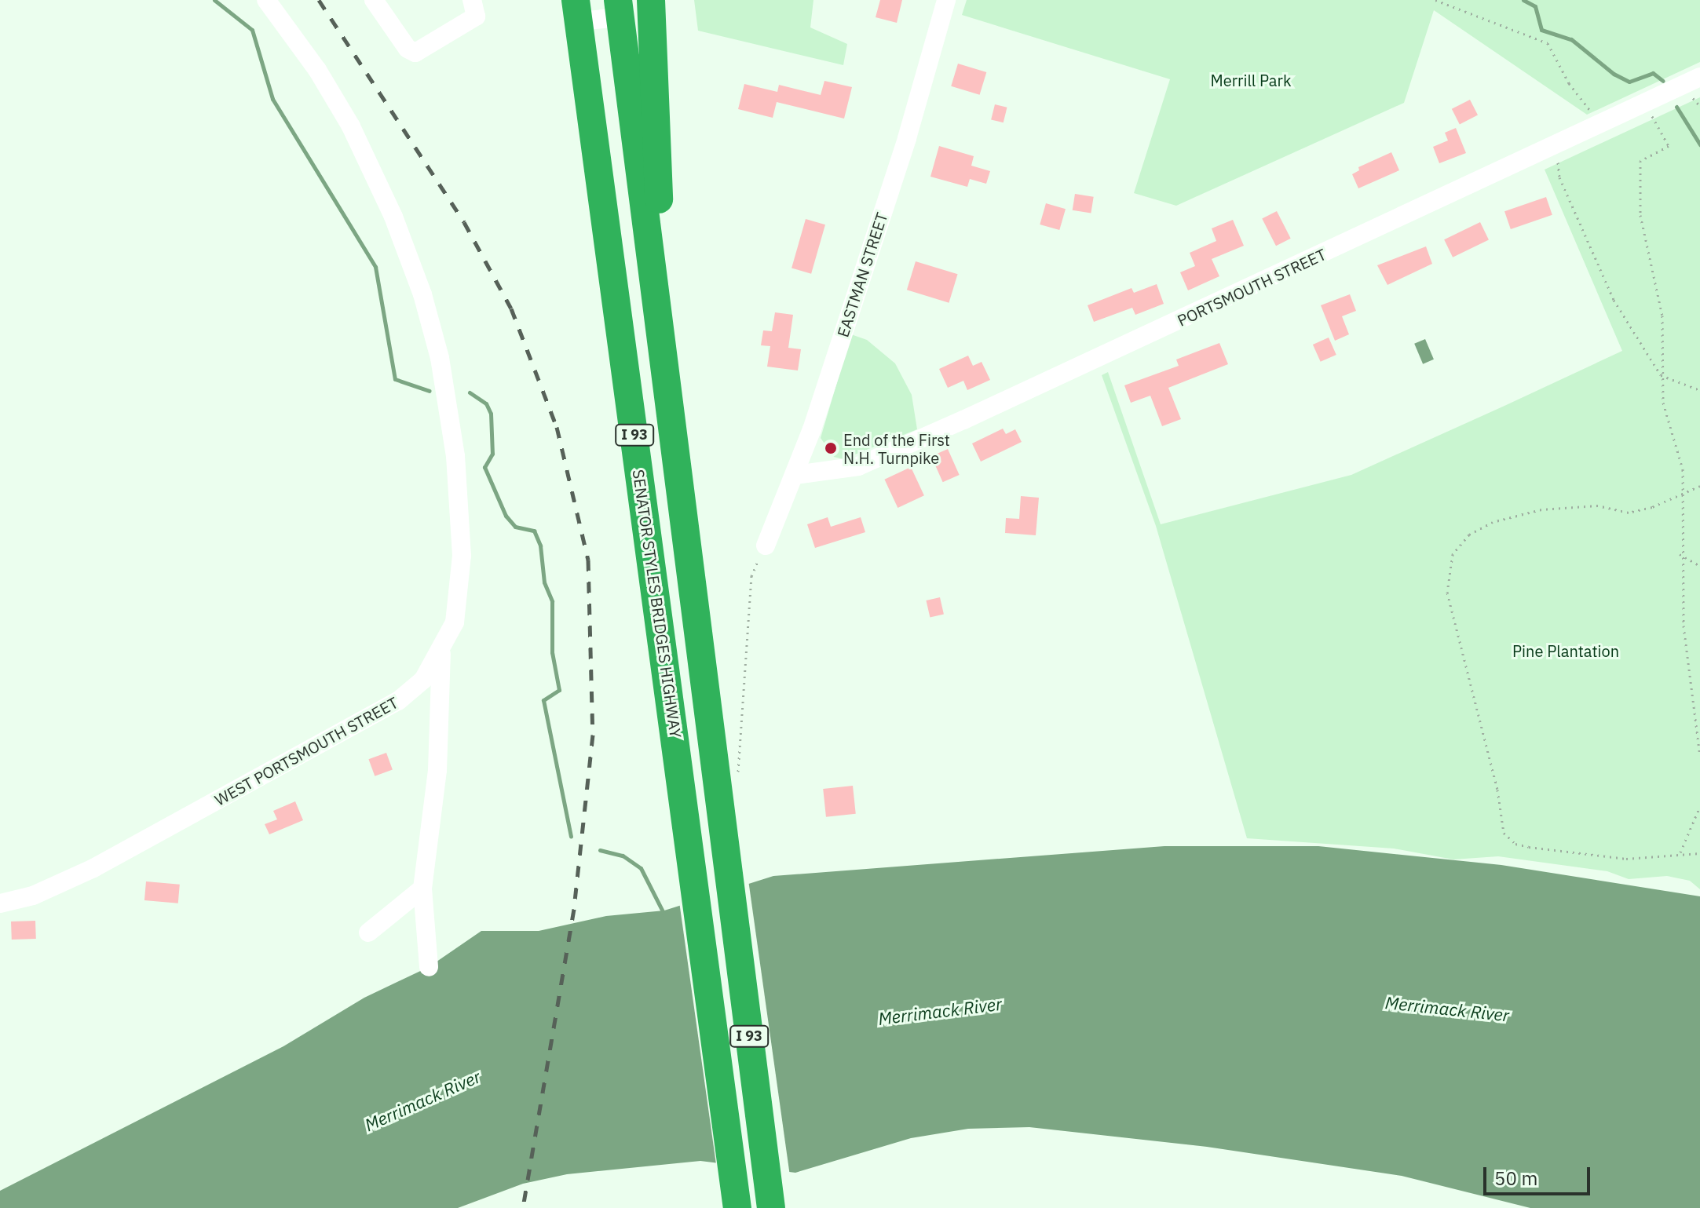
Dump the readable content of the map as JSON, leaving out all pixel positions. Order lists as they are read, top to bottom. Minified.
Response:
{"streets":{"highway":["I 93","SENATOR STYLES BRIDGES HIGHWAY"],"street":["EASTMAN STREET","PORTSMOUTH STREET","WEST PORTSMOUTH STREET"]},"crossings":[["EASTMAN STREET","PORTSMOUTH STREET"]],"water":["Merrimack River"],"parks":["Merrill Park","Pine Plantation"],"places":["End of the First N.H. Turnpike"],"scale_bar":"50 m"}
